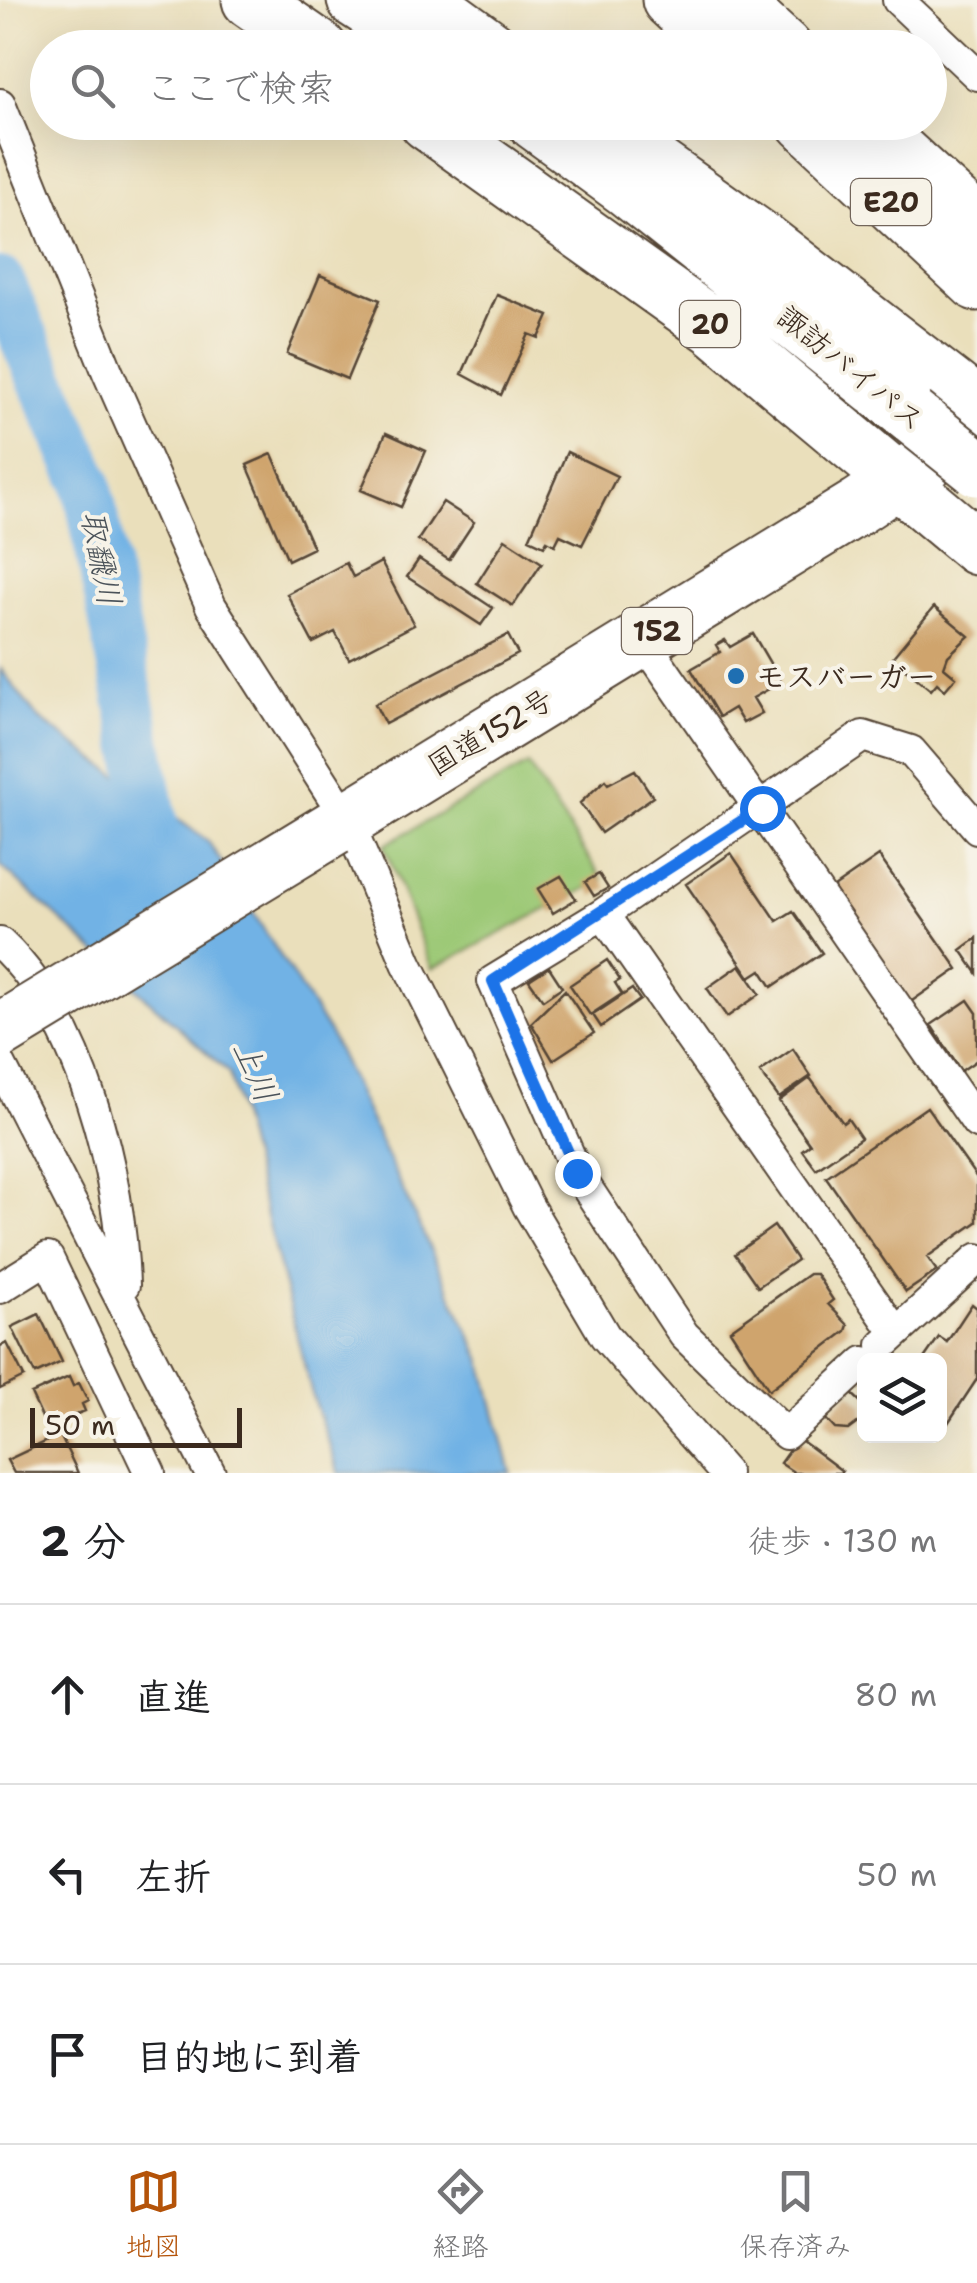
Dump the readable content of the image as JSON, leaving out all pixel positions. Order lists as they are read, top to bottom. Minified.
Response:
{"streets":{"highway":["E20","20","諏訪バイパス","152","国道152号"]},"crossings":[["20","国道152号"]],"water":["取飜川","上川"],"places":["モスバーガー"],"scale_bar":"50 m","page":{"search":"ここで検索","scale":"50 m","heading":["2 分","徒歩 · 130 m"],"list":[["直進","80 m"],["左折","50 m"],"目的地に到着"],"nav":["地図","経路","保存済み"]}}
